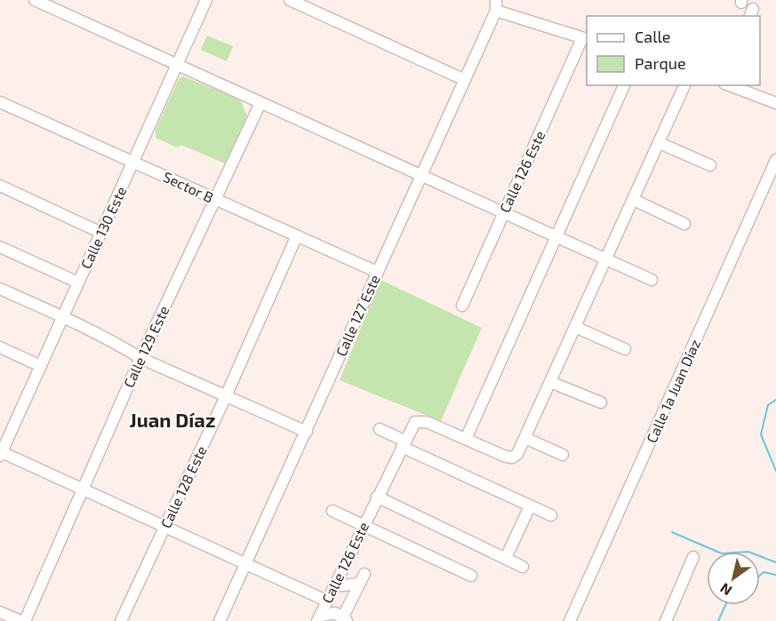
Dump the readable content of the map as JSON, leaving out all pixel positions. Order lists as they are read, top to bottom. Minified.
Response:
{"streets":{"street":["Calle 126 Este","Sector B","Calle 130 Este","Calle 127 Este","Calle 129 Este","Calle 1a Juan Díaz","Calle 128 Este"]},"crossings":[["Sector B","Calle 130 Este"],["Sector B","Calle 127 Este"],["Sector B","Calle 129 Este"],["Sector B","Calle 128 Este"]],"districts":["Juan Díaz"],"legend":["Calle","Parque"],"north":"bottom left"}
